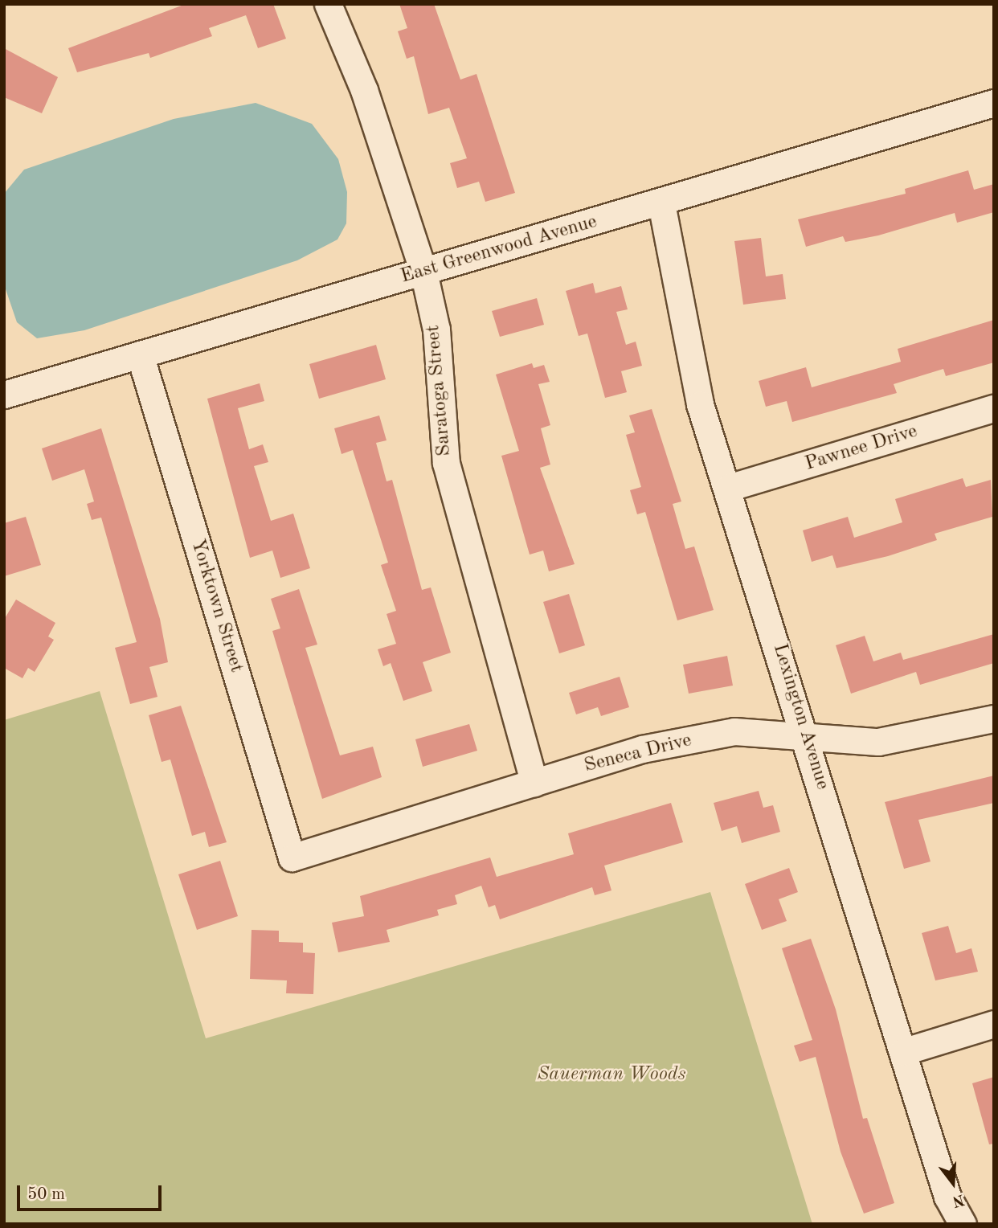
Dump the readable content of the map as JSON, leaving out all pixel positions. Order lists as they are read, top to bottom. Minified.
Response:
{"streets":{"street":["East Greenwood Avenue","Saratoga Street","Pawnee Drive","Yorktown Street","Lexington Avenue","Seneca Drive"]},"crossings":[["East Greenwood Avenue","Saratoga Street"],["East Greenwood Avenue","Yorktown Street"],["East Greenwood Avenue","Lexington Avenue"],["Saratoga Street","Seneca Drive"],["Pawnee Drive","Lexington Avenue"],["Yorktown Street","Seneca Drive"],["Lexington Avenue","Seneca Drive"]],"parks":["Sauerman Woods"],"scale_bar":"50 m","north":"bottom"}
